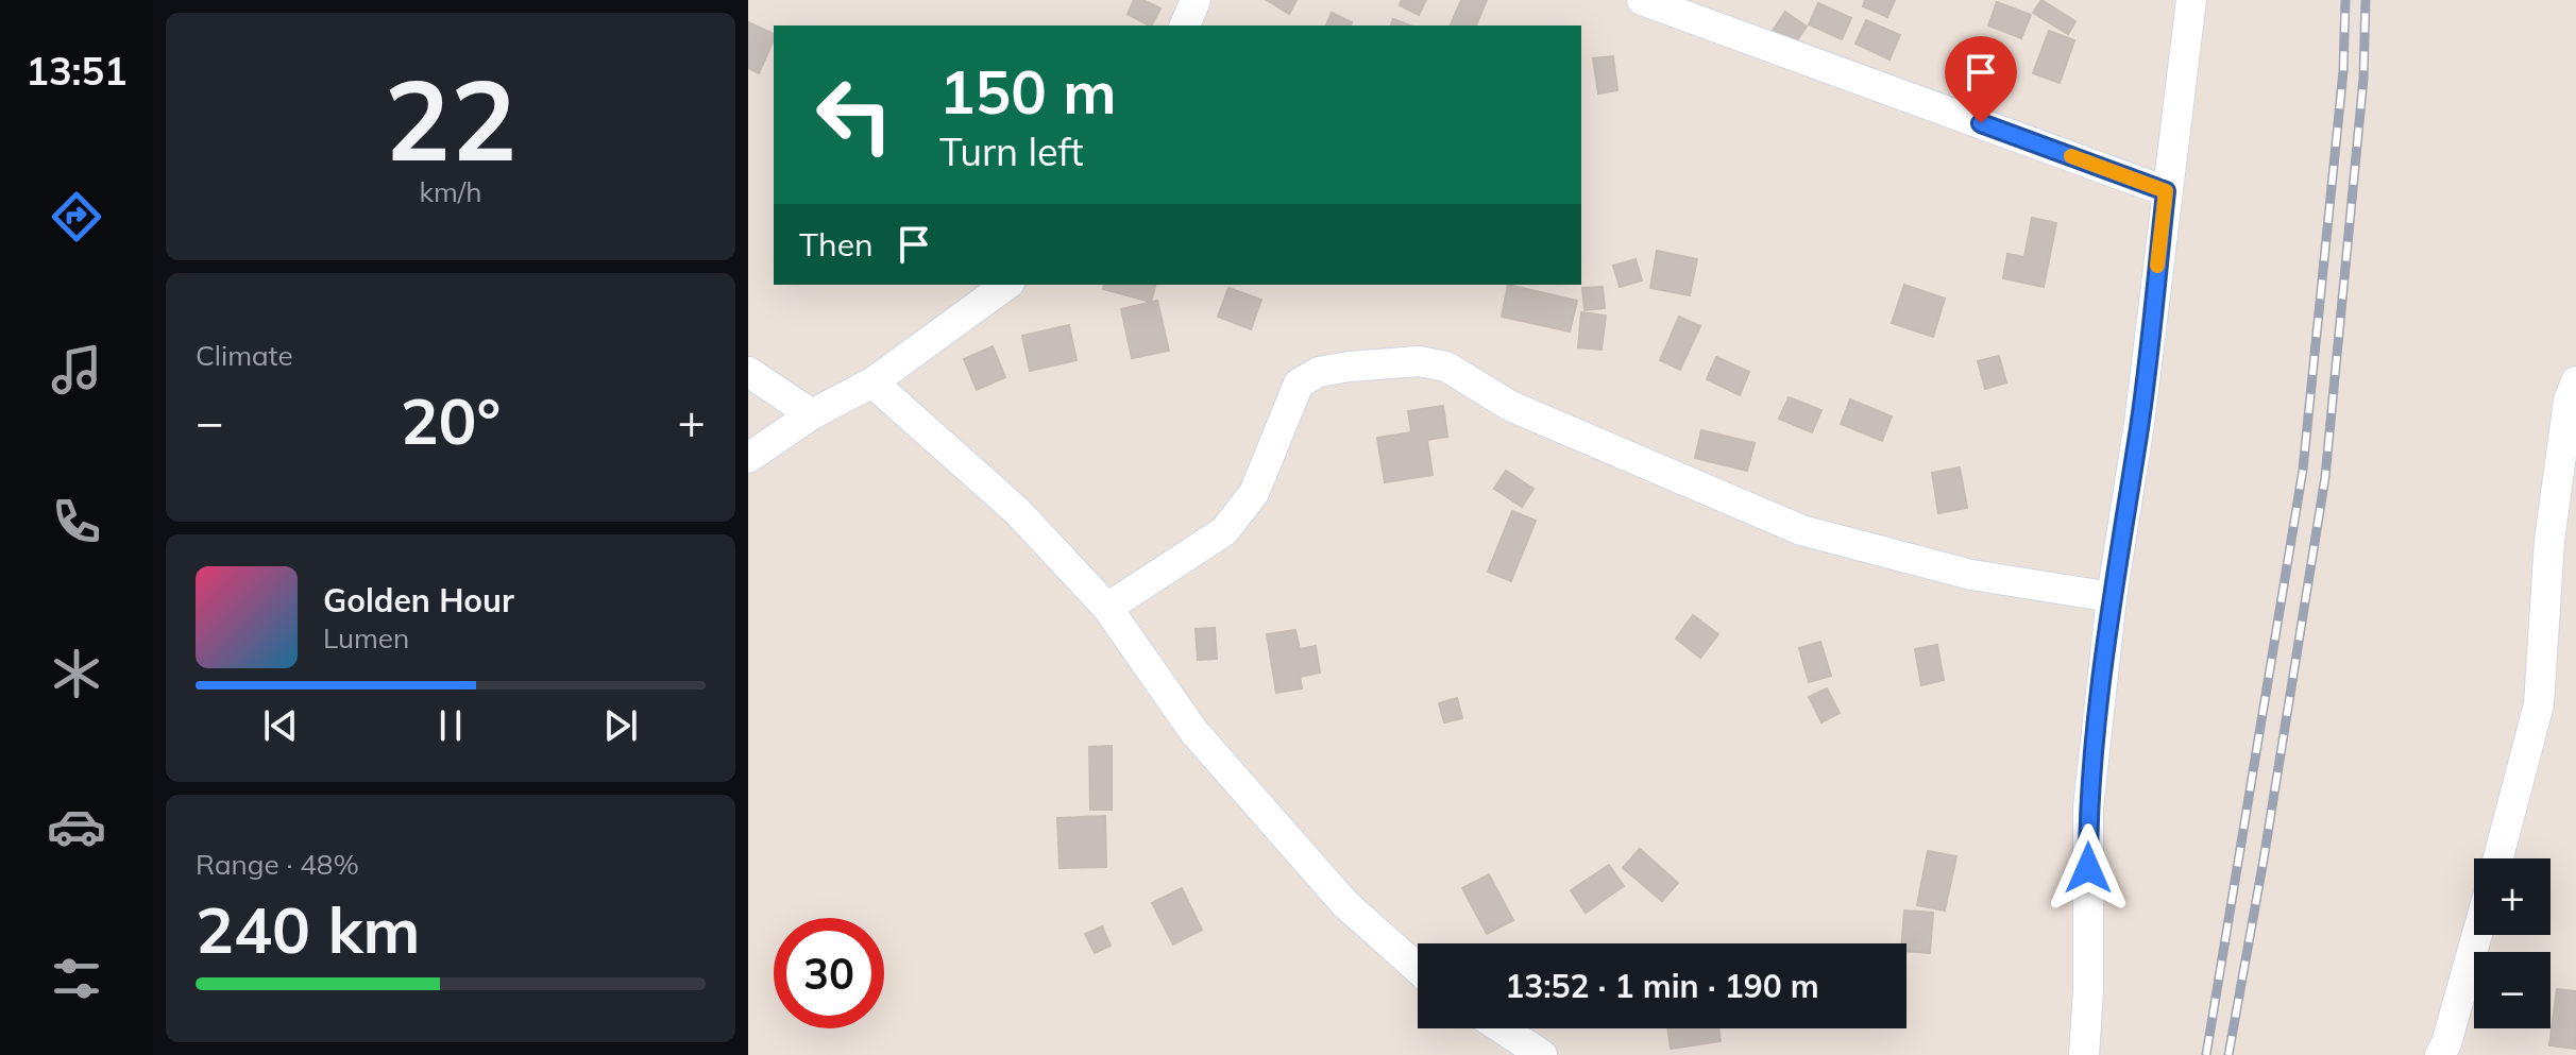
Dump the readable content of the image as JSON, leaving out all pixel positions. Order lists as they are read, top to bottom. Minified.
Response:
{"page":{"tabs":"13:51","tile":[["22","km/h"],"Climate",["Range · 48%","240 km"]],"turn":["150 m","Turn left"],"then":"Then","heat":["−","20°","+"],"song":["Golden Hour","Lumen"],"map_buttons":["+","−"],"limit":"30","trip":"13:52 · 1 min · 190 m"}}
